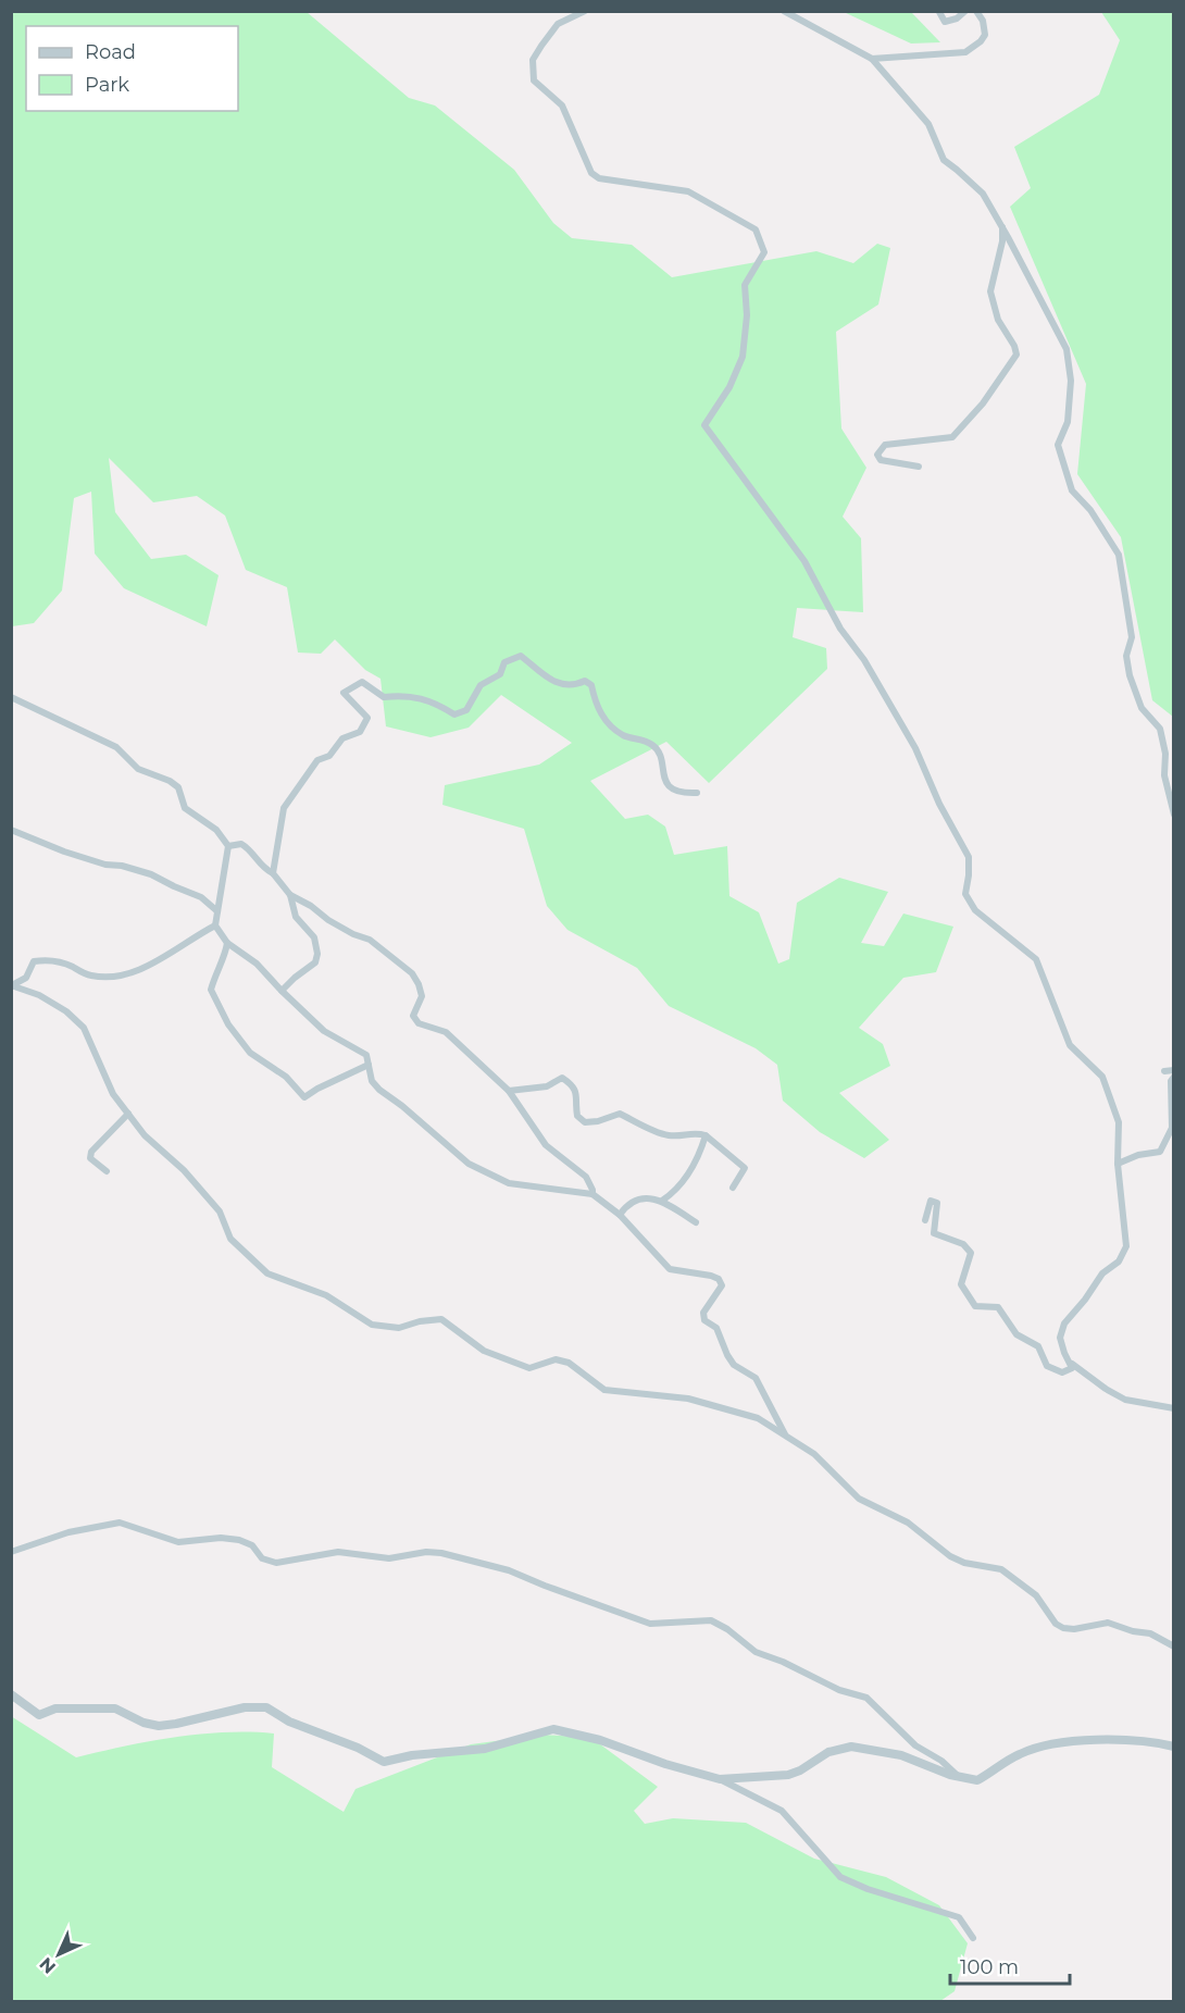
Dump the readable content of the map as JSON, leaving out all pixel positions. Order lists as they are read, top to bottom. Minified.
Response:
{"legend":["Road","Park"],"scale_bar":"100 m","north":"bottom left"}
